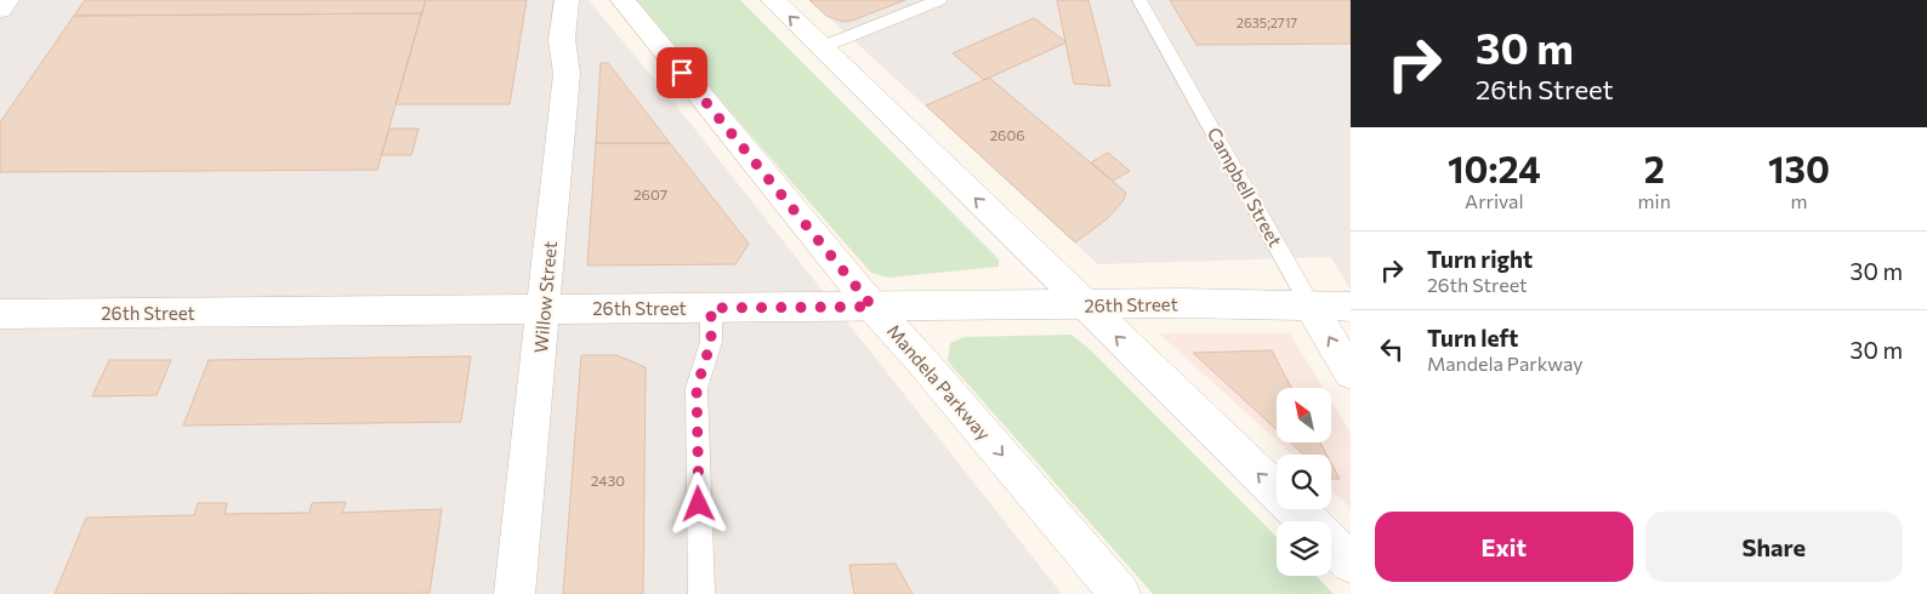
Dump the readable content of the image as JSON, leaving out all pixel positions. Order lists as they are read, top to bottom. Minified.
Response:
{"streets":{"street":["Campbell Street","Willow Street","26th Street","Mandela Parkway"]},"crossings":[["Campbell Street","26th Street"],["Willow Street","26th Street"],["26th Street","Mandela Parkway"]],"house_numbers":["2635;2717","2606","2607","2430"],"north":"top left","page":{"turn":["30 m","26th Street"],"eta":["10:24","Arrival","2","min","130","m"],"list":[{"name":"Turn right","note":"26th Street","value":"30 m"},{"name":"Turn left","note":"Mandela Parkway","value":"30 m"}],"buttons":["Exit","Share"]}}
